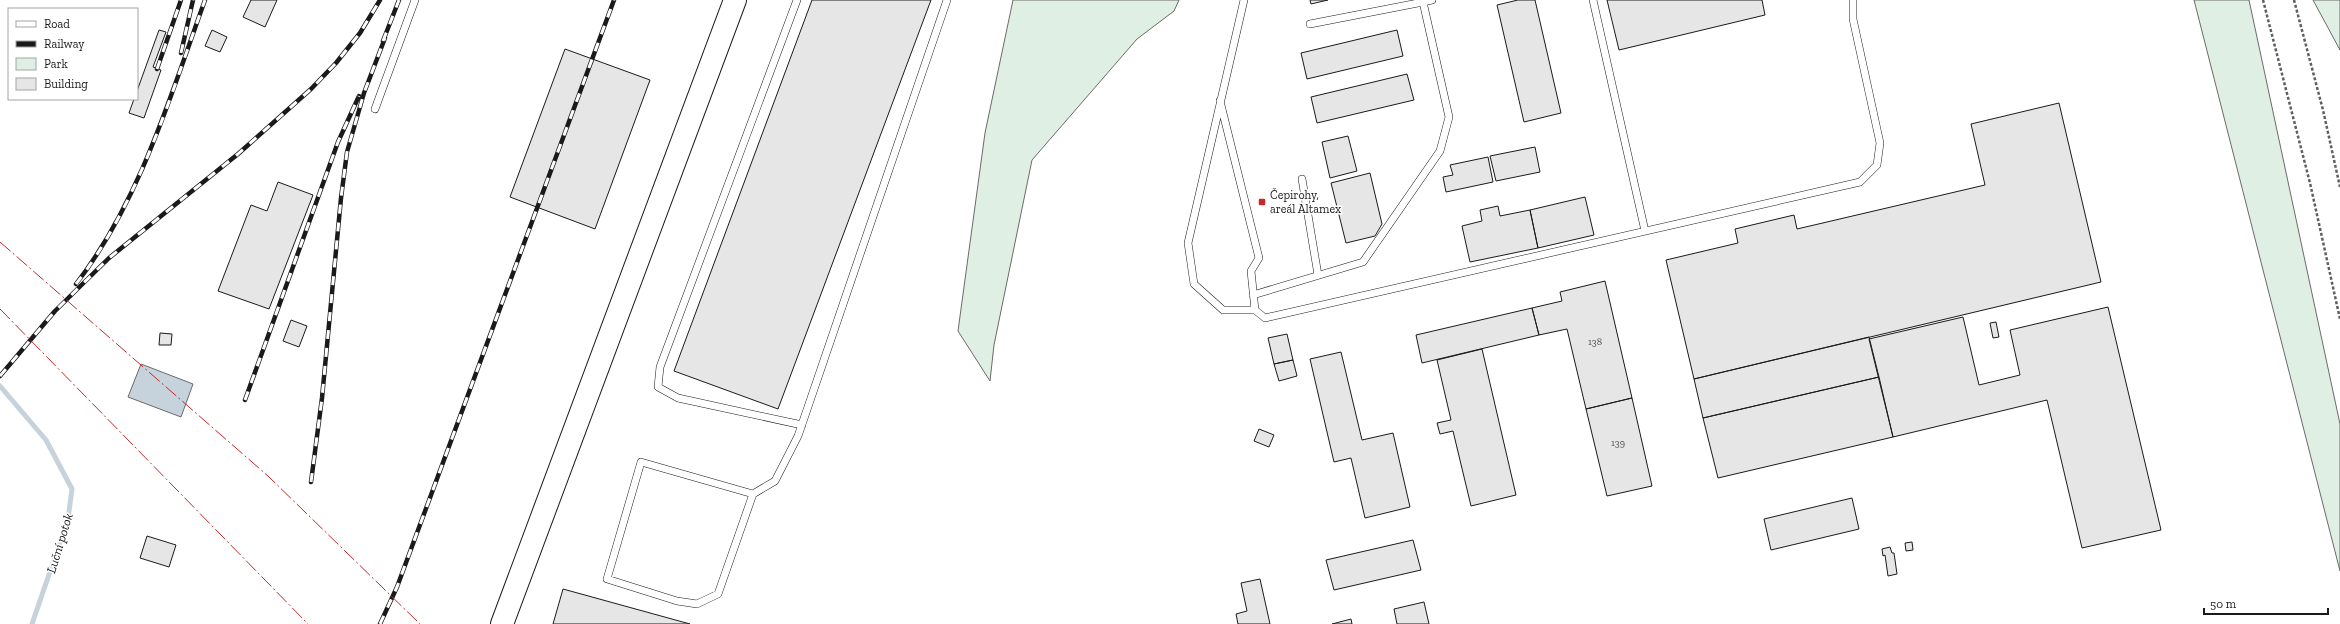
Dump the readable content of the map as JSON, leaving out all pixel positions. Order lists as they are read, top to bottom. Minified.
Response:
{"water":["Luční potok"],"places":{"transit":["Čepirohy, areál Altamex"]},"house_numbers":["138","139"],"legend":["Road","Railway","Park","Building"],"scale_bar":"50 m"}
